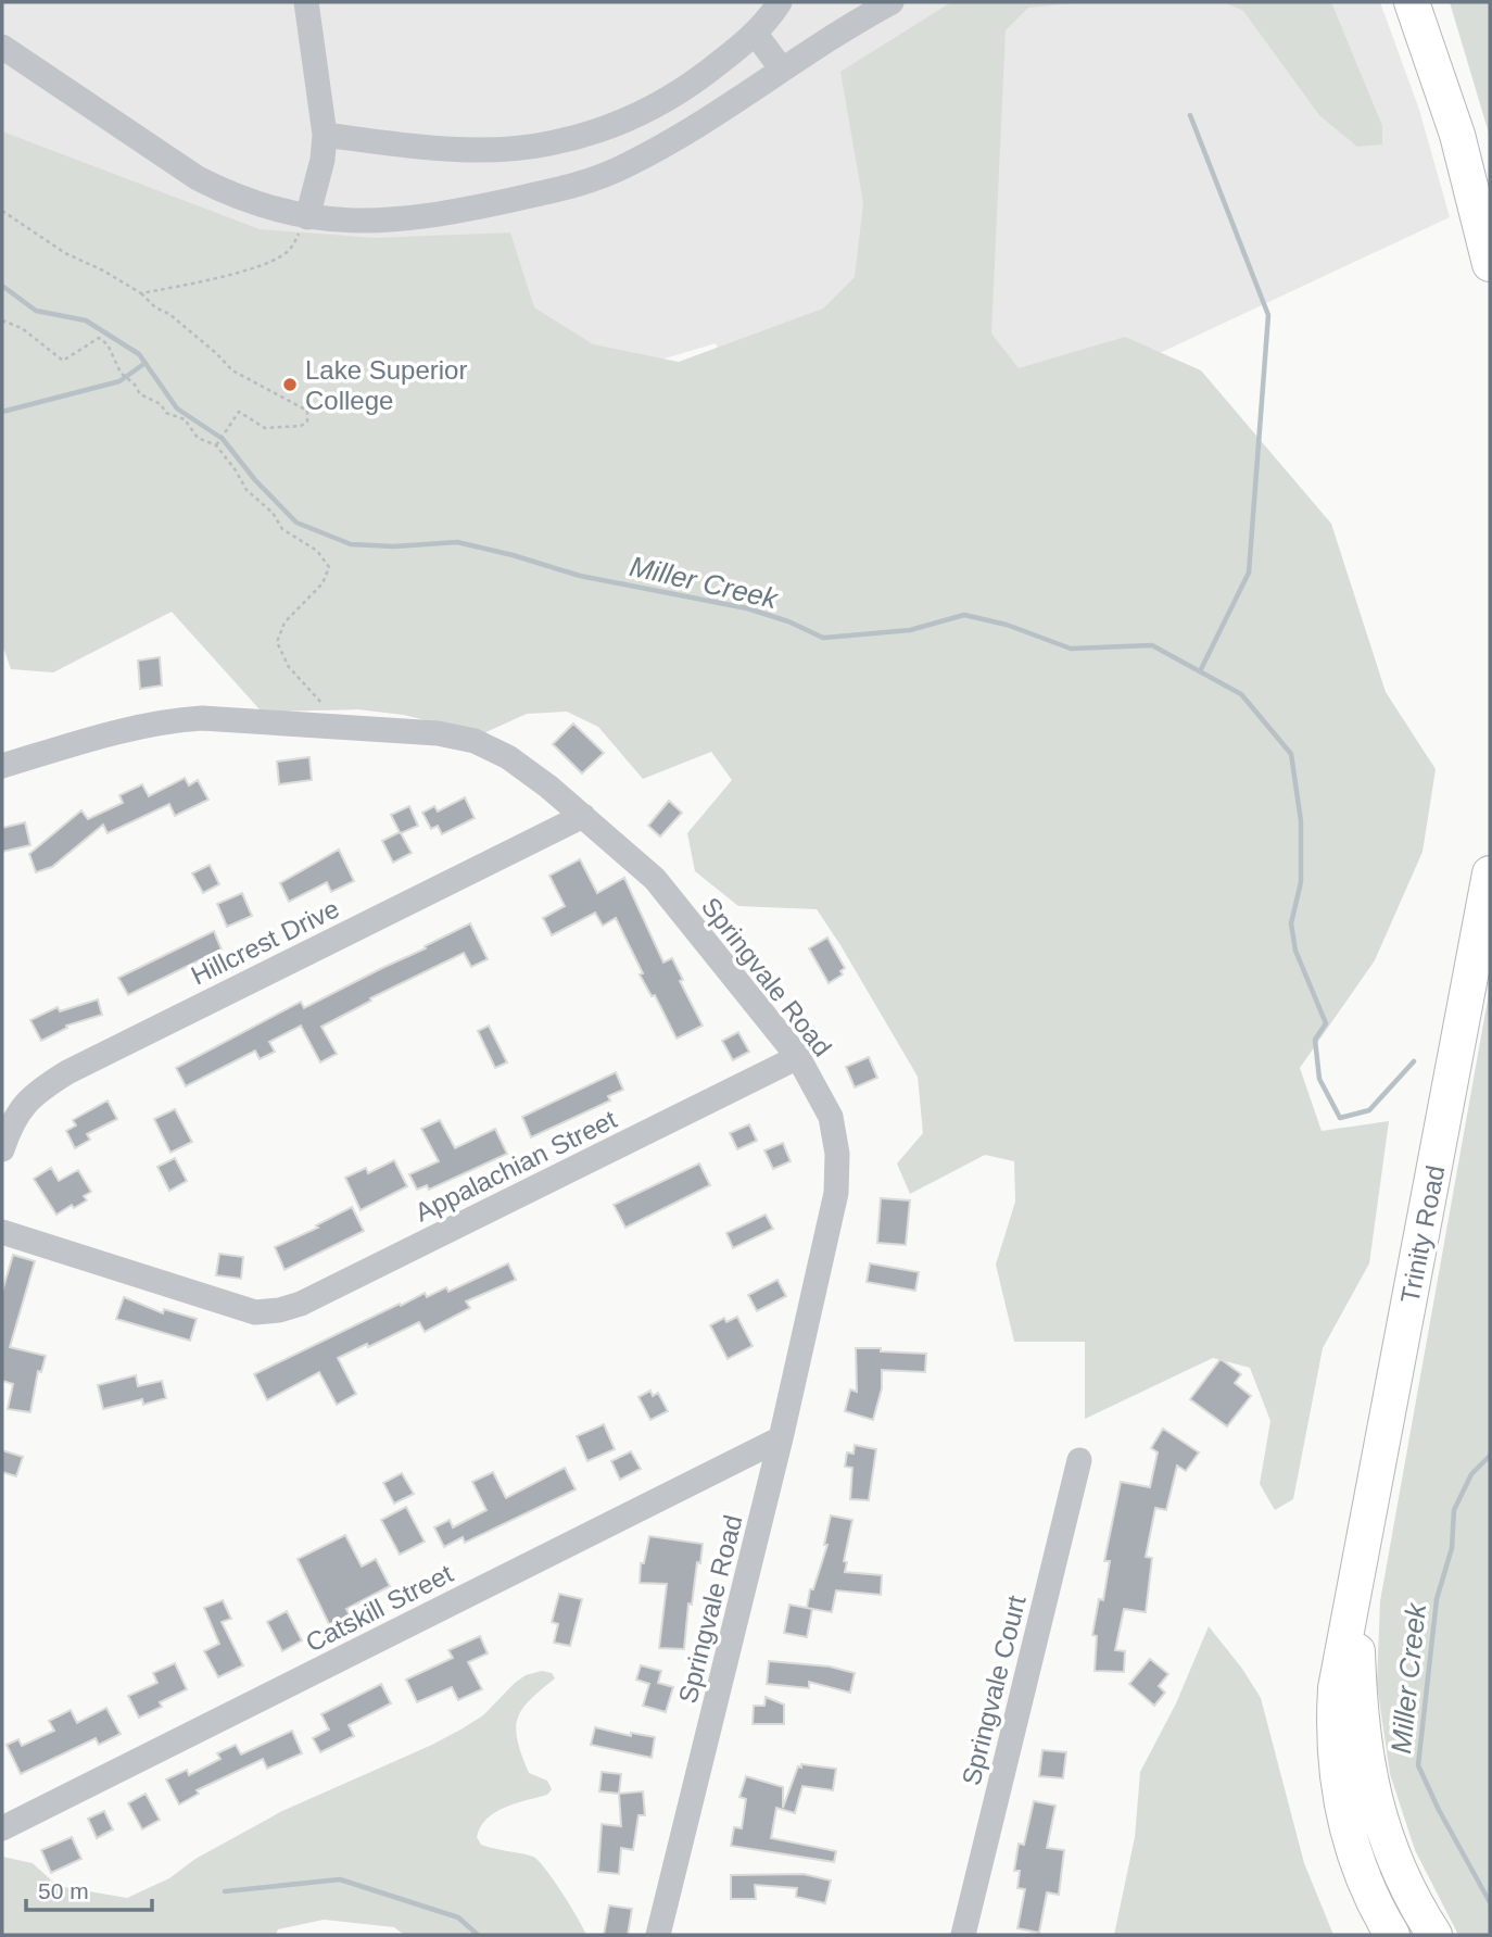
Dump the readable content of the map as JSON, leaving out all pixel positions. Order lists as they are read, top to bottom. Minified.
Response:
{"streets":{"highway":["Trinity Road"],"street":["Hillcrest Drive","Springvale Road","Appalachian Street","Catskill Street","Springvale Court"]},"crossings":[["Hillcrest Drive","Springvale Road"],["Springvale Road","Appalachian Street"],["Springvale Road","Catskill Street"]],"water":["Miller Creek"],"places":["Lake Superior College"],"scale_bar":"50 m"}
